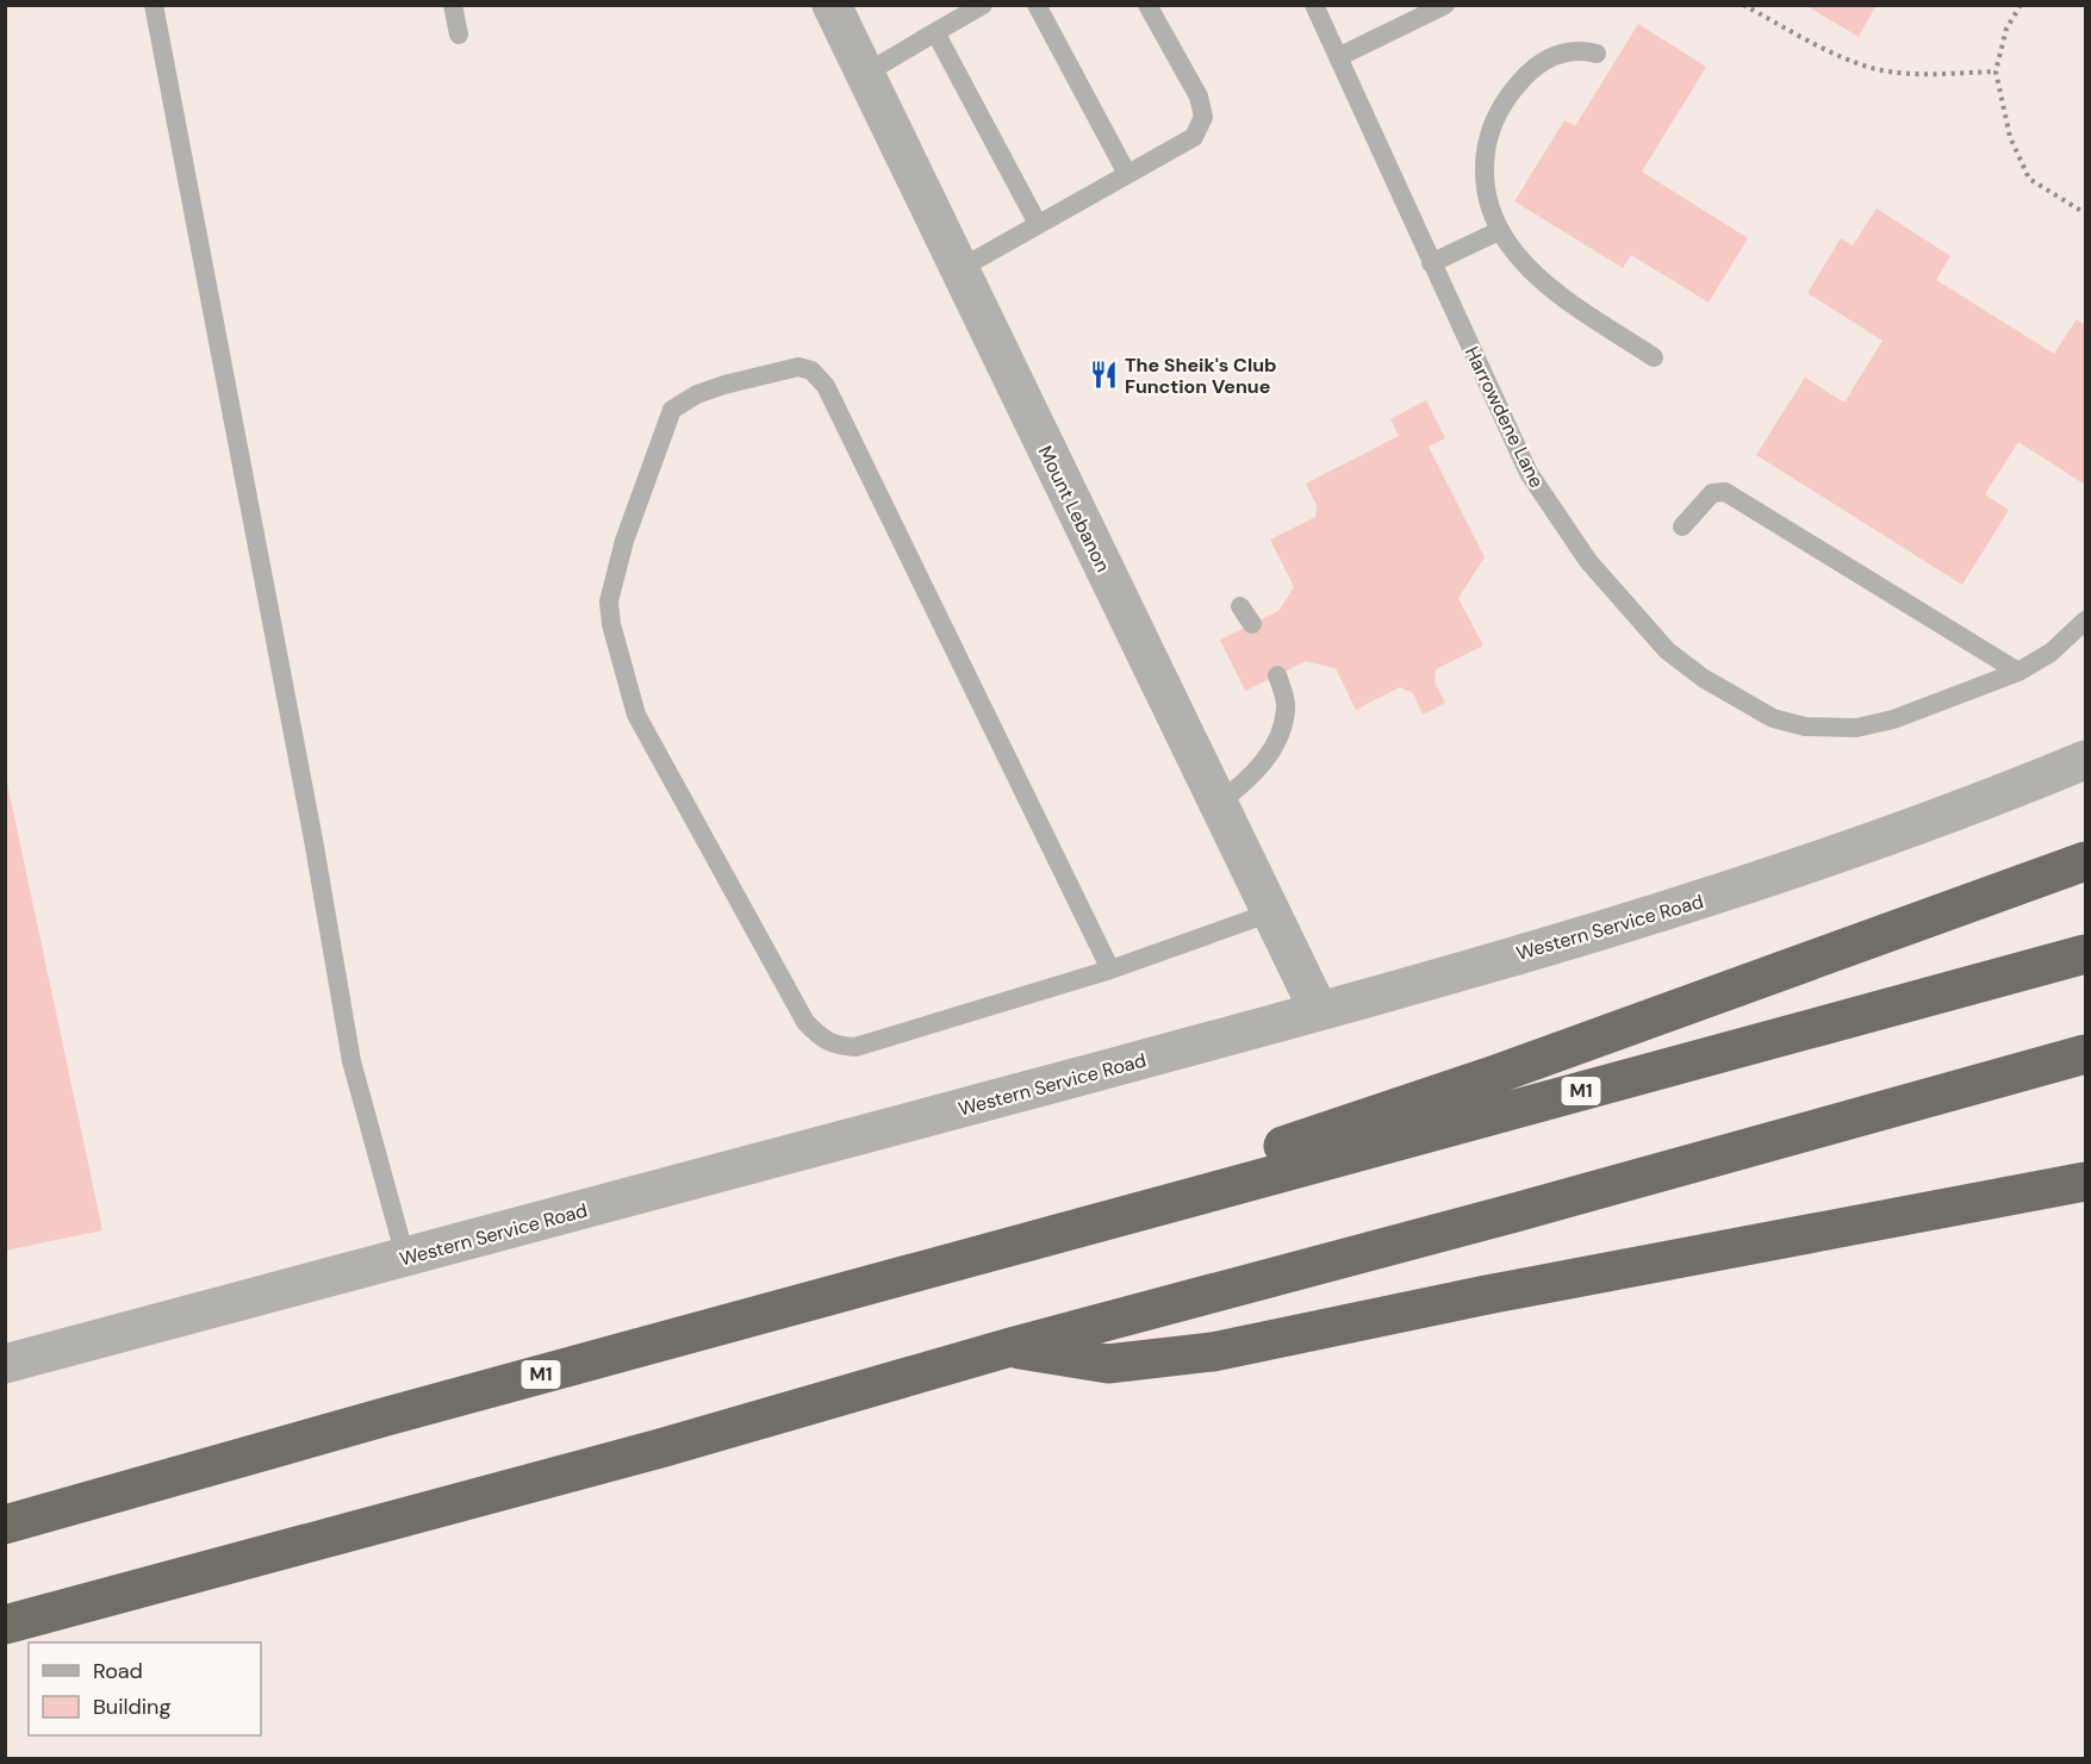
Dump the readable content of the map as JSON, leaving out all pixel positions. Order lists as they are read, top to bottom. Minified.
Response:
{"streets":{"highway":["M1"],"street":["Mount Lebanon","Western Service Road"],"lane":["Harrowdene Lane"]},"crossings":[["Mount Lebanon","Western Service Road"]],"places":{"restaurant":["The Sheik's Club Function Venue"]},"legend":["Road","Building"]}
